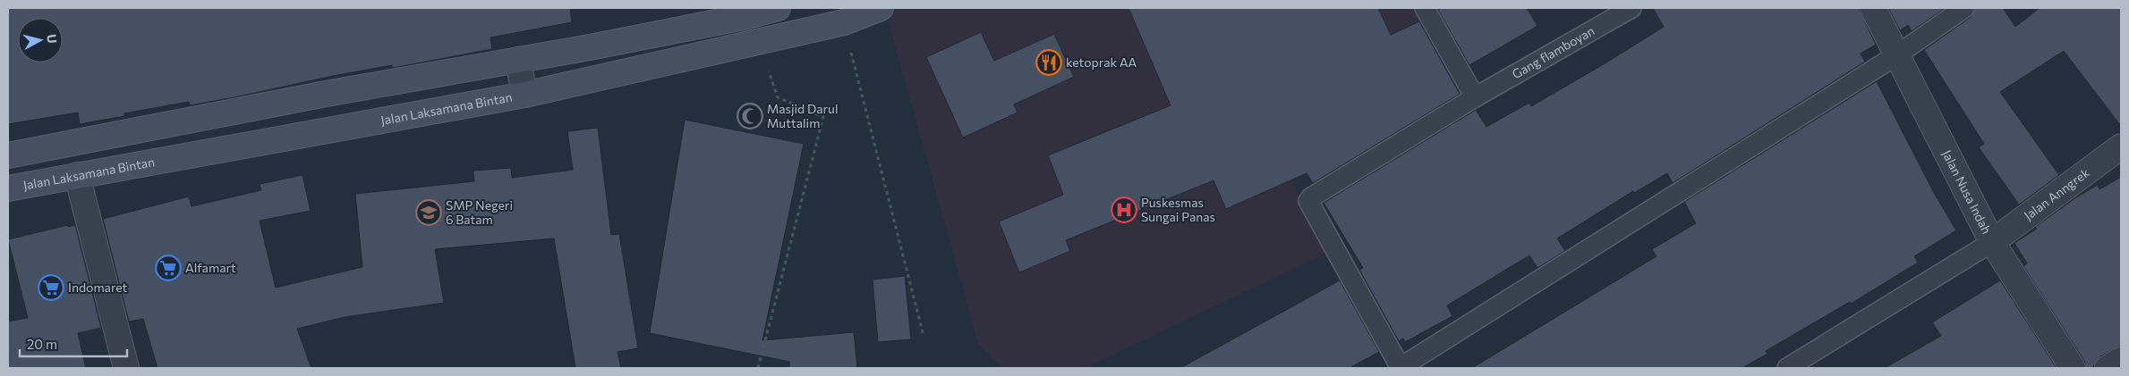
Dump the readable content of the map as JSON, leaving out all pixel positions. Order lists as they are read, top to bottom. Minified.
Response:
{"streets":{"main road":["Jalan Laksamana Bintan"],"street":["Jalan Nusa Indah","Jalan Anngrek"],"lane":["Gang flamboyan"]},"crossings":[["Jalan Nusa Indah","Jalan Anngrek"]],"places":{"restaurant":["ketoprak AA"],"mosque":["Masjid Darul Muttalim"],"hospital":["Puskesmas Sungai Panas"],"school or university":["SMP Negeri 6 Batam"],"supermarket":["Alfamart","Indomaret"]},"scale_bar":"20 m","north":"right"}
